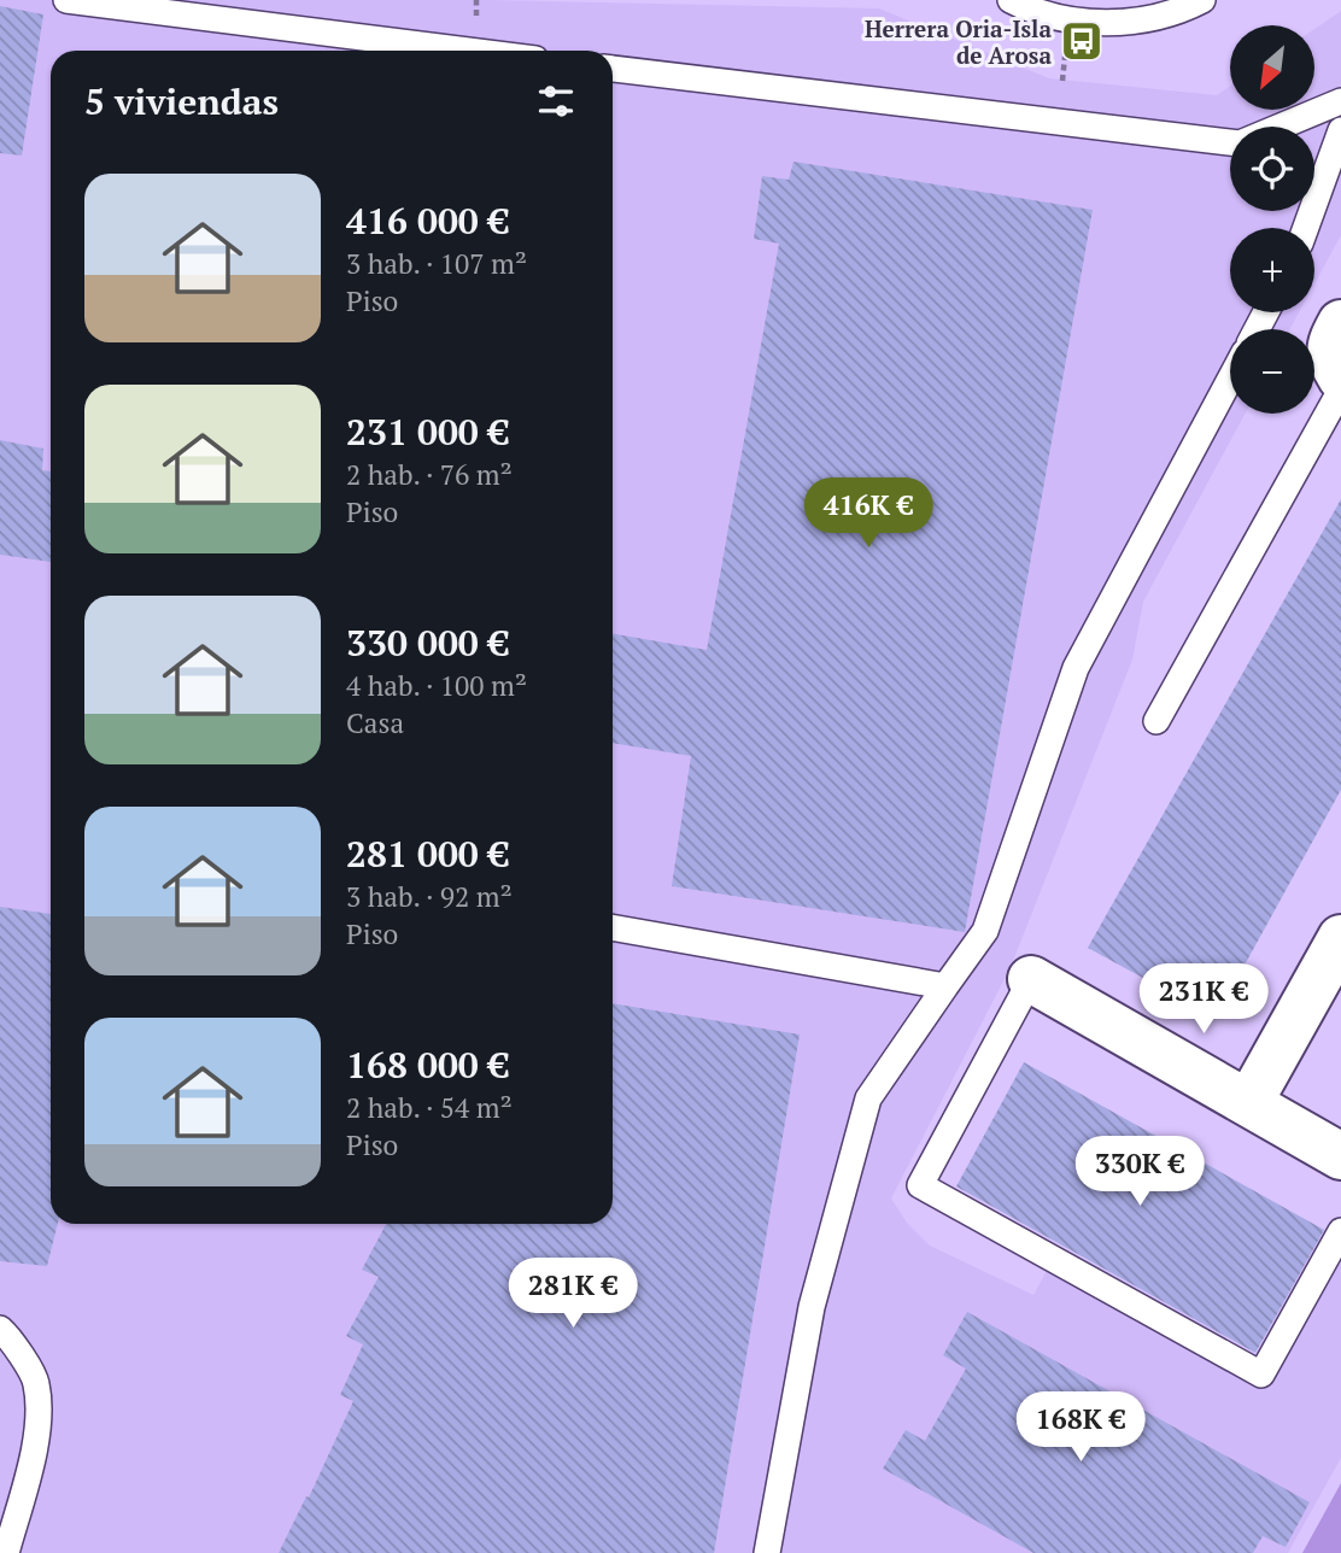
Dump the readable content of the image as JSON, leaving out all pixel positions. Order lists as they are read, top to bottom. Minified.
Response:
{"places":{"bus stop":["Herrera Oria-Isla de Arosa"]},"north":"bottom left","page":{"map_buttons":["+","−"],"heading":"5 viviendas","list":[{"name":"416 000 €","note":"3 hab. · 107 m² · Piso"},{"name":"231 000 €","note":"2 hab. · 76 m² · Piso"},{"name":"330 000 €","note":"4 hab. · 100 m² · Casa"},{"name":"281 000 €","note":"3 hab. · 92 m² · Piso"},{"name":"168 000 €","note":"2 hab. · 54 m² · Piso"}],"price":["416K €","231K €","330K €","281K €","168K €"]}}
